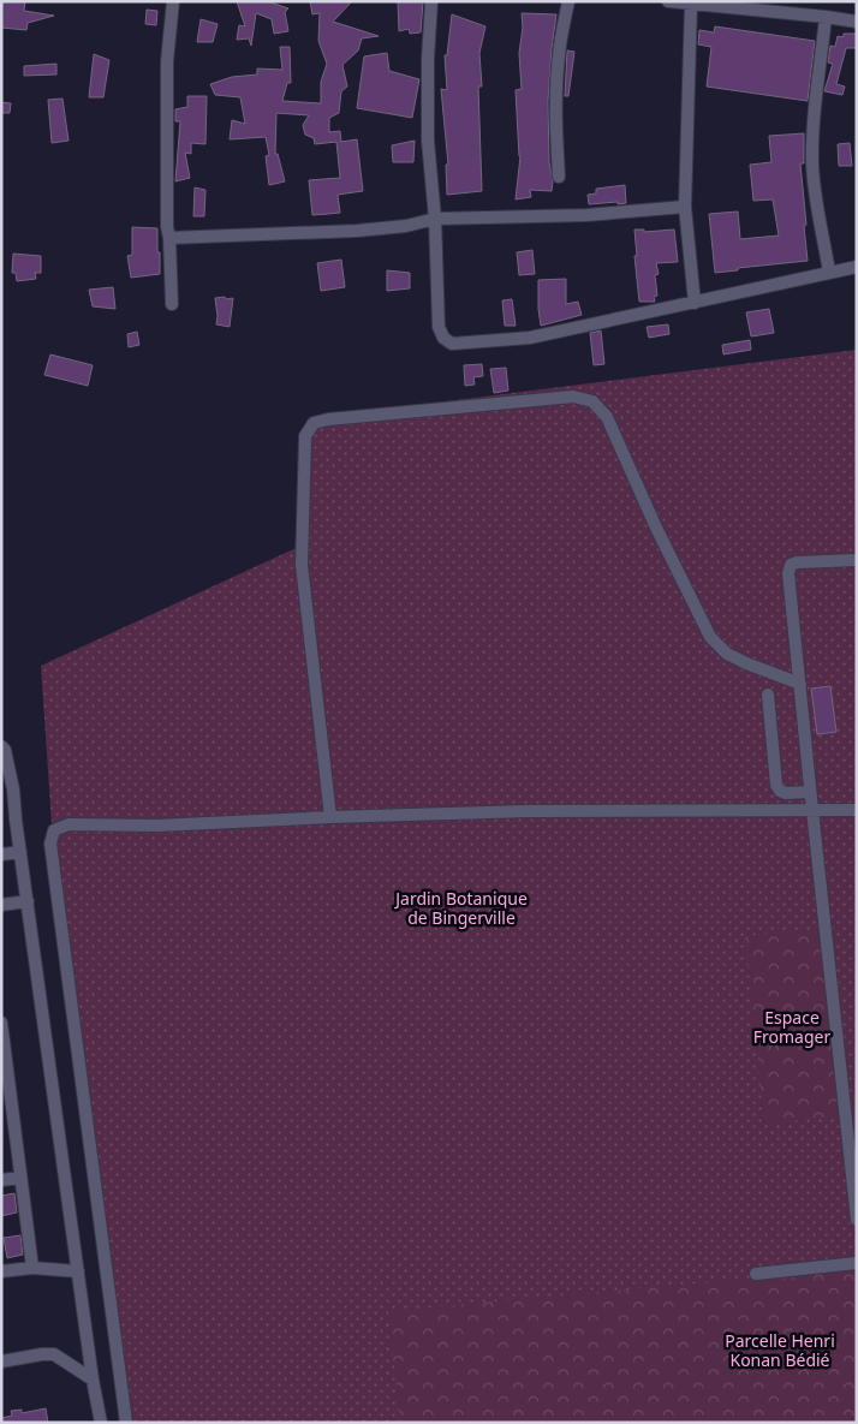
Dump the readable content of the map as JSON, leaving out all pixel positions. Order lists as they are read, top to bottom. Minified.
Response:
{"parks":["Jardin Botanique de Bingerville","Espace Fromager","Parcelle Henri Konan Bédié"]}
